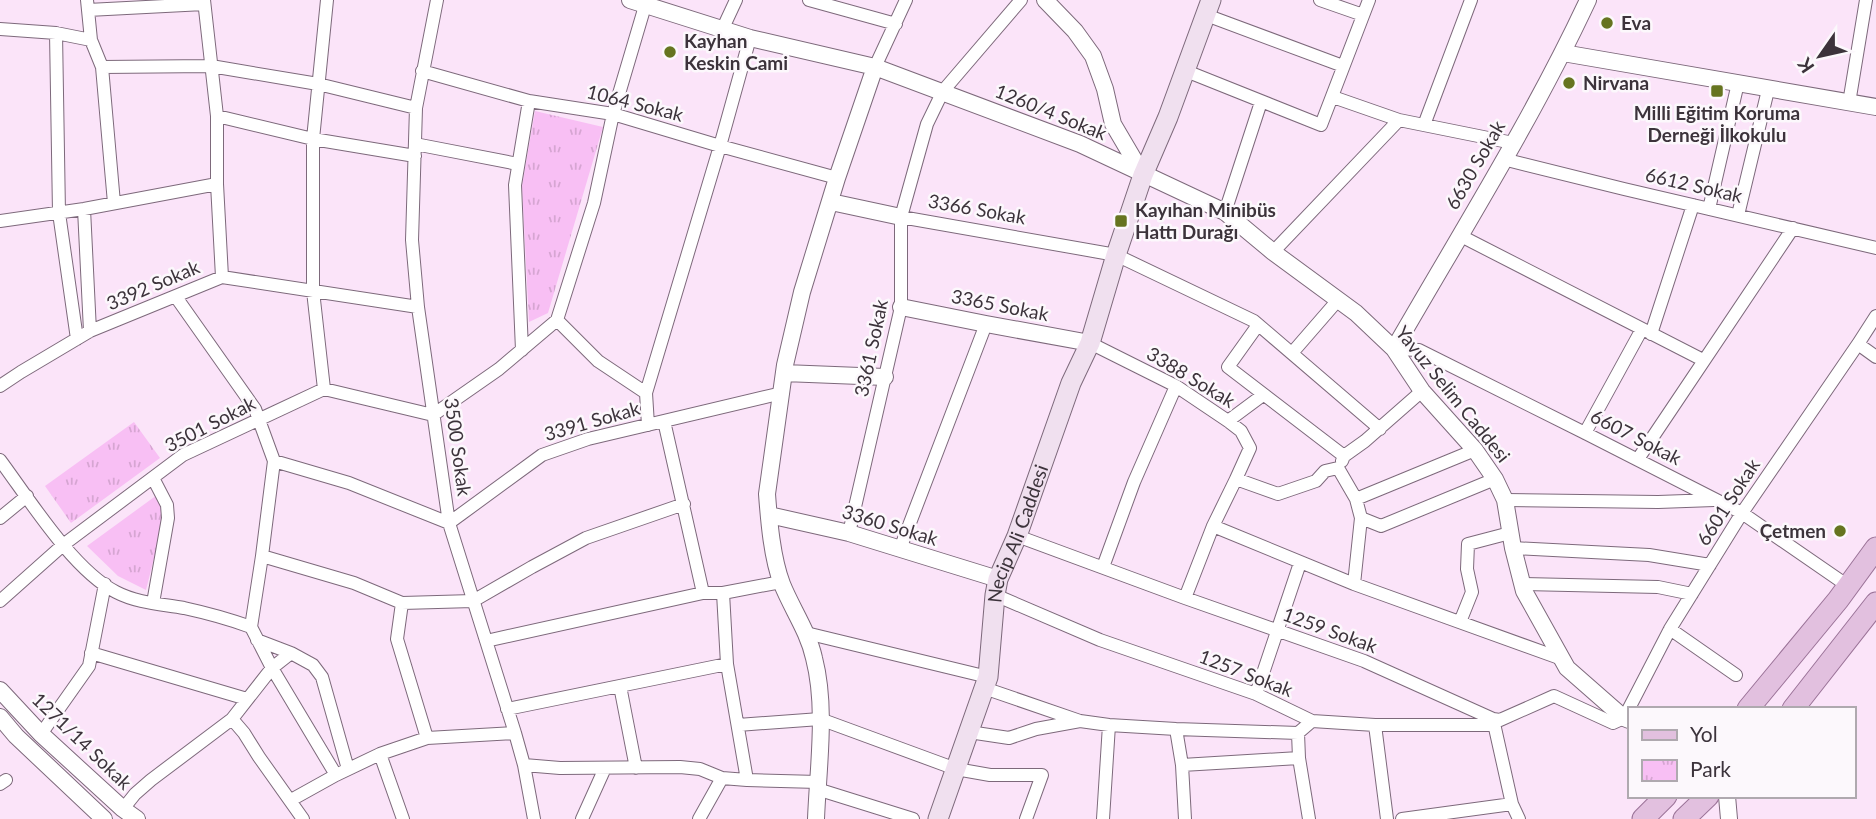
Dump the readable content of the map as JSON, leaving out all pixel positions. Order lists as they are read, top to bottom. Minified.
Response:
{"streets":{"main road":["Necip Ali Caddesi"],"street":["1064 Sokak","1260/4 Sokak","6630 Sokak","6612 Sokak","3366 Sokak","3392 Sokak","3365 Sokak","3361 Sokak","3388 Sokak","Yavuz Selim Caddesi","3391 Sokak","3501 Sokak","6607 Sokak","3500 Sokak","6601 Sokak","3360 Sokak","1259 Sokak","1257 Sokak","1271/14 Sokak"]},"crossings":[["1064 Sokak","3500 Sokak"],["1260/4 Sokak","3361 Sokak"],["1260/4 Sokak","Yavuz Selim Caddesi"],["1260/4 Sokak","Necip Ali Caddesi"],["6630 Sokak","6612 Sokak"],["6630 Sokak","Yavuz Selim Caddesi"],["6630 Sokak","6607 Sokak"],["3366 Sokak","3361 Sokak"],["3366 Sokak","Necip Ali Caddesi"],["3392 Sokak","3500 Sokak"],["3365 Sokak","3361 Sokak"],["3365 Sokak","3388 Sokak"],["3365 Sokak","Necip Ali Caddesi"],["3361 Sokak","3360 Sokak"],["3388 Sokak","Necip Ali Caddesi"],["Yavuz Selim Caddesi","6607 Sokak"],["Yavuz Selim Caddesi","Necip Ali Caddesi"],["3391 Sokak","3500 Sokak"],["6607 Sokak","6601 Sokak"],["3360 Sokak","Necip Ali Caddesi"],["3360 Sokak","1257 Sokak"],["Necip Ali Caddesi","1259 Sokak"],["Necip Ali Caddesi","1257 Sokak"],["1259 Sokak","1257 Sokak"]],"places":{"other":["Eva","Kayhan Keskin Cami","Nirvana","Çetmen"],"transit":["Milli Eğitim Koruma Derneği İlkokulu","Kayıhan Minibüs Hattı Durağı"]},"legend":["Yol","Park"],"north":"bottom left"}
